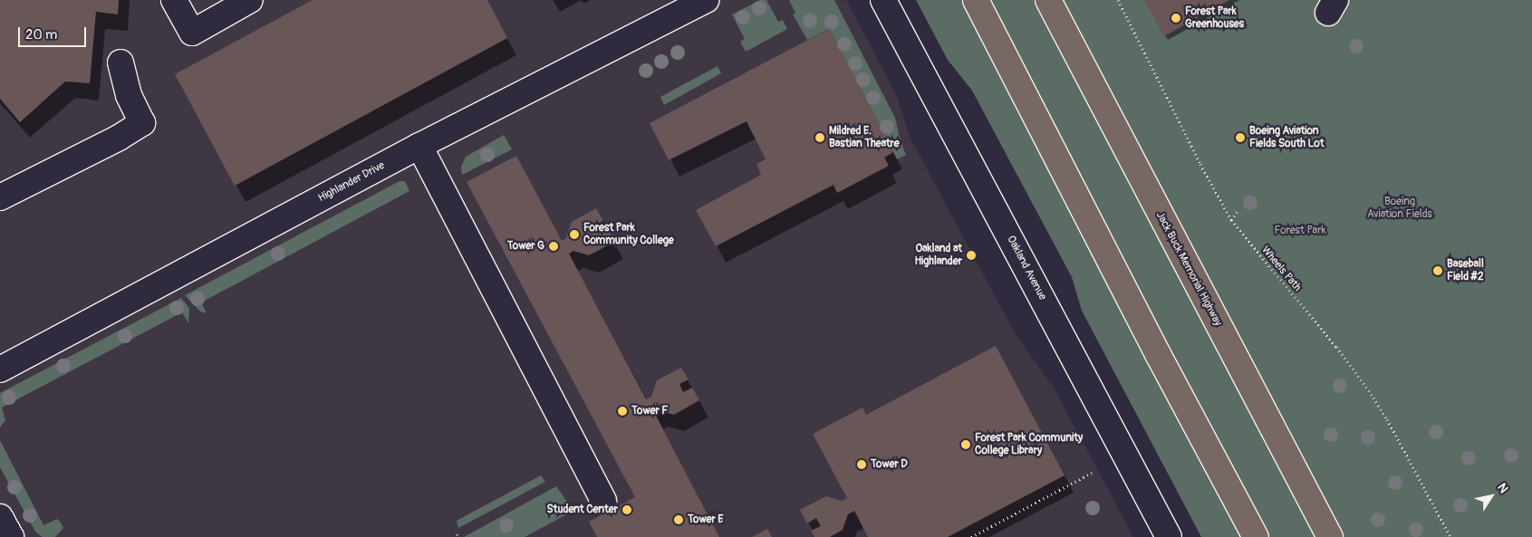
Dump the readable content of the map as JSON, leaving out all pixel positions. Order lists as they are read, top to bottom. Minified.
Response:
{"streets":{"highway":["Jack Buck Memorial Highway"],"street":["Highlander Drive","Oakland Avenue"],"path":["Wheels Path"]},"parks":["Boeing Aviation Fields","Forest Park"],"places":["Forest Park Greenhouses","Mildred E. Bastian Theatre","Boeing Aviation Fields South Lot","Forest Park Community College","Tower G","Oakland at Highlander","Baseball Field #2","Tower F","Forest Park Community College Library","Tower D","Student Center","Tower E"],"scale_bar":"20 m","north":"top right"}
